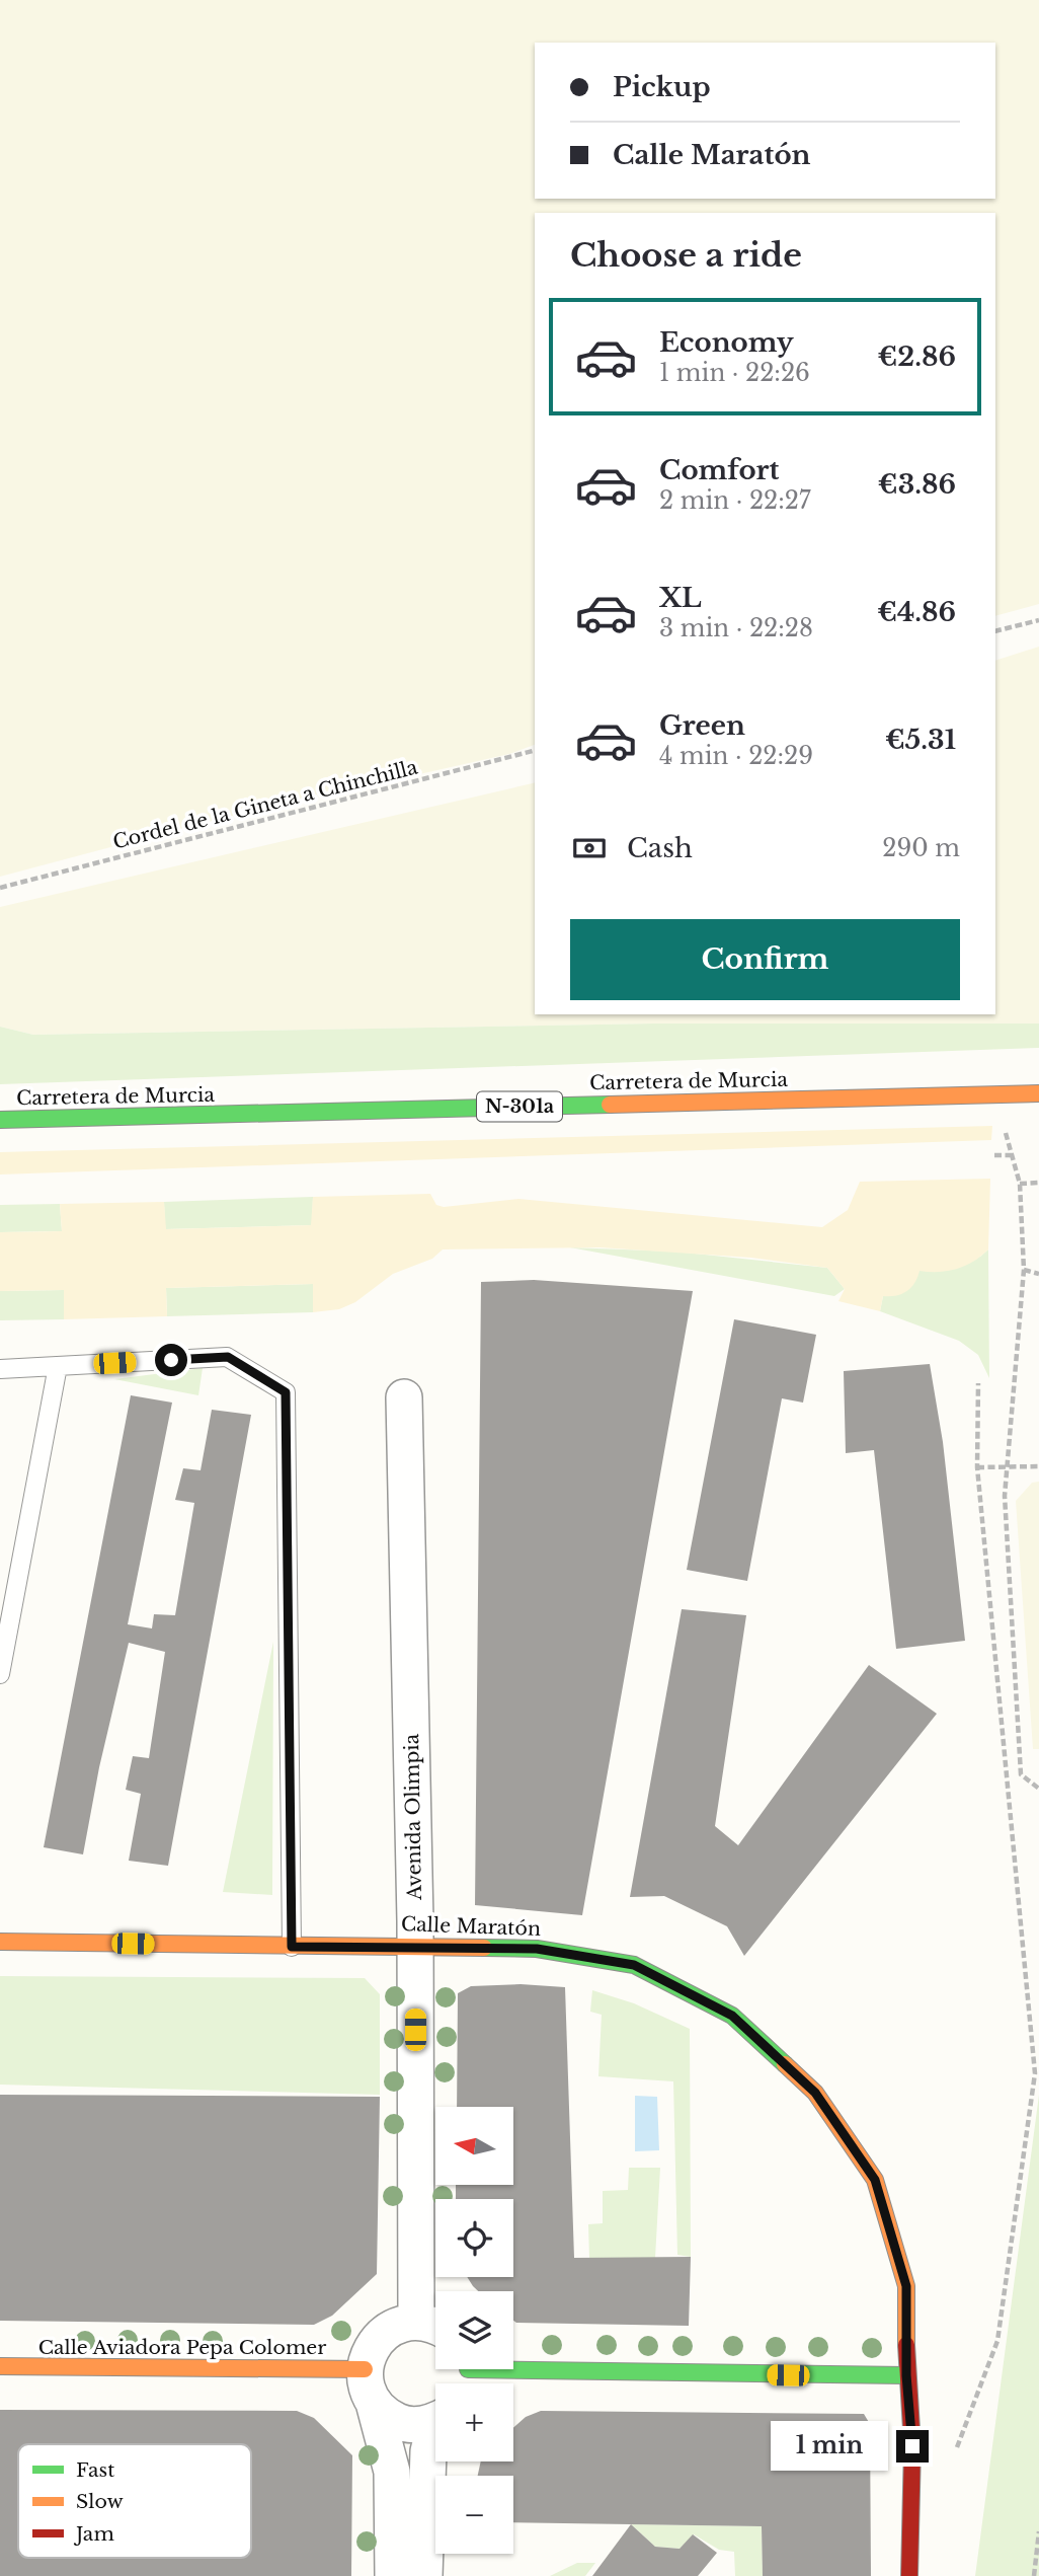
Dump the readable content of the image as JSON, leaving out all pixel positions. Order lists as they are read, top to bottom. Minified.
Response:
{"streets":{"main road":["Carretera de Murcia","N-301a","Calle Maratón","Calle Aviadora Pepa Colomer"],"street":["Avenida Olimpia"],"path":["Cordel de la Gineta a Chinchilla"]},"crossings":[["Avenida Olimpia","Calle Maratón"]],"legend":["Fast","Slow","Jam"],"north":"left","page":{"banner":["Pickup","Calle Maratón"],"heading":"Choose a ride","list":[{"name":"Economy","note":"1 min · 22:26","value":"€2.86"},{"name":"Comfort","note":"2 min · 22:27","value":"€3.86"},{"name":"XL","note":"3 min · 22:28","value":"€4.86"},{"name":"Green","note":"4 min · 22:29","value":"€5.31"}],"pay":["Cash","290 m"],"buttons":"Confirm","map_buttons":["+","−"],"bubble":"1 min"}}
